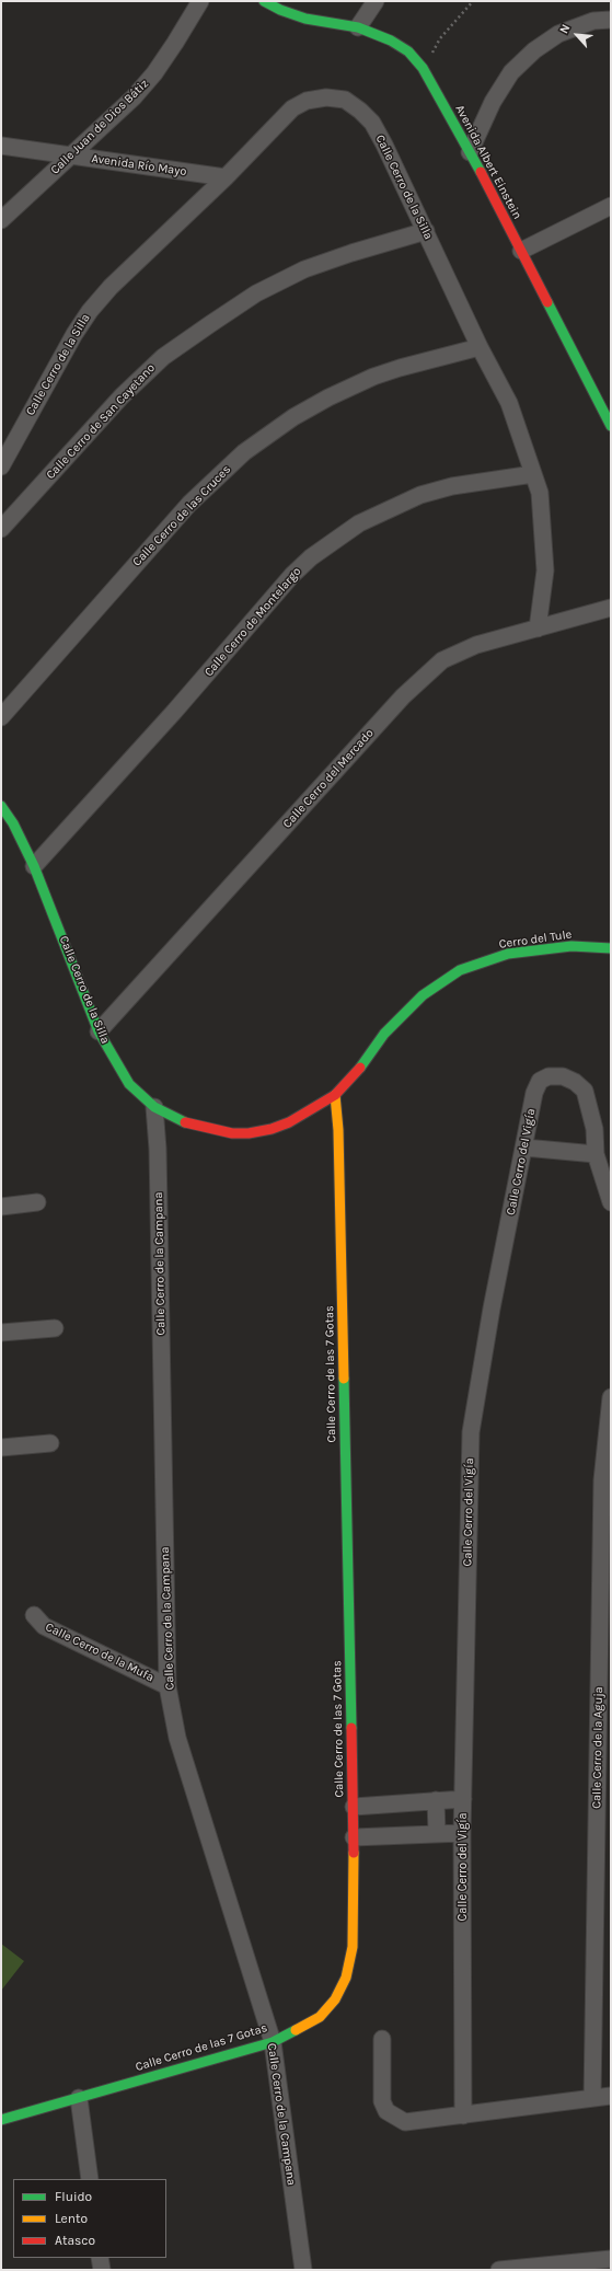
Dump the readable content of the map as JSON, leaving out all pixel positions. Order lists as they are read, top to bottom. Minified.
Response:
{"streets":{"street":["Calle Juan de Dios Bátiz","Avenida Albert Einstein","Avenida Río Mayo","Calle Cerro de la Silla","Calle Cerro de San Cayetano","Calle Cerro de las Cruces","Calle Cerro de Montelargo","Calle Cerro del Mercado","Cerro del Tule","Calle Cerro del Vigía","Calle Cerro de la Campana","Calle Cerro de las 7 Gotas","Calle Cerro de la Mufa","Calle Cerro de la Aguja"]},"crossings":[["Calle Juan de Dios Bátiz","Avenida Río Mayo"],["Avenida Río Mayo","Calle Cerro de la Silla"],["Calle Cerro de la Silla","Calle Cerro de San Cayetano"],["Calle Cerro de la Silla","Calle Cerro de las Cruces"],["Calle Cerro de la Silla","Calle Cerro de Montelargo"],["Calle Cerro de la Silla","Calle Cerro del Mercado"],["Calle Cerro de la Silla","Cerro del Tule"],["Calle Cerro de la Silla","Calle Cerro de la Campana"],["Calle Cerro de la Silla","Calle Cerro de las 7 Gotas"],["Cerro del Tule","Calle Cerro de las 7 Gotas"],["Calle Cerro de la Campana","Calle Cerro de las 7 Gotas"],["Calle Cerro de la Campana","Calle Cerro de la Mufa"]],"legend":["Fluido","Lento","Atasco"],"north":"top left"}
